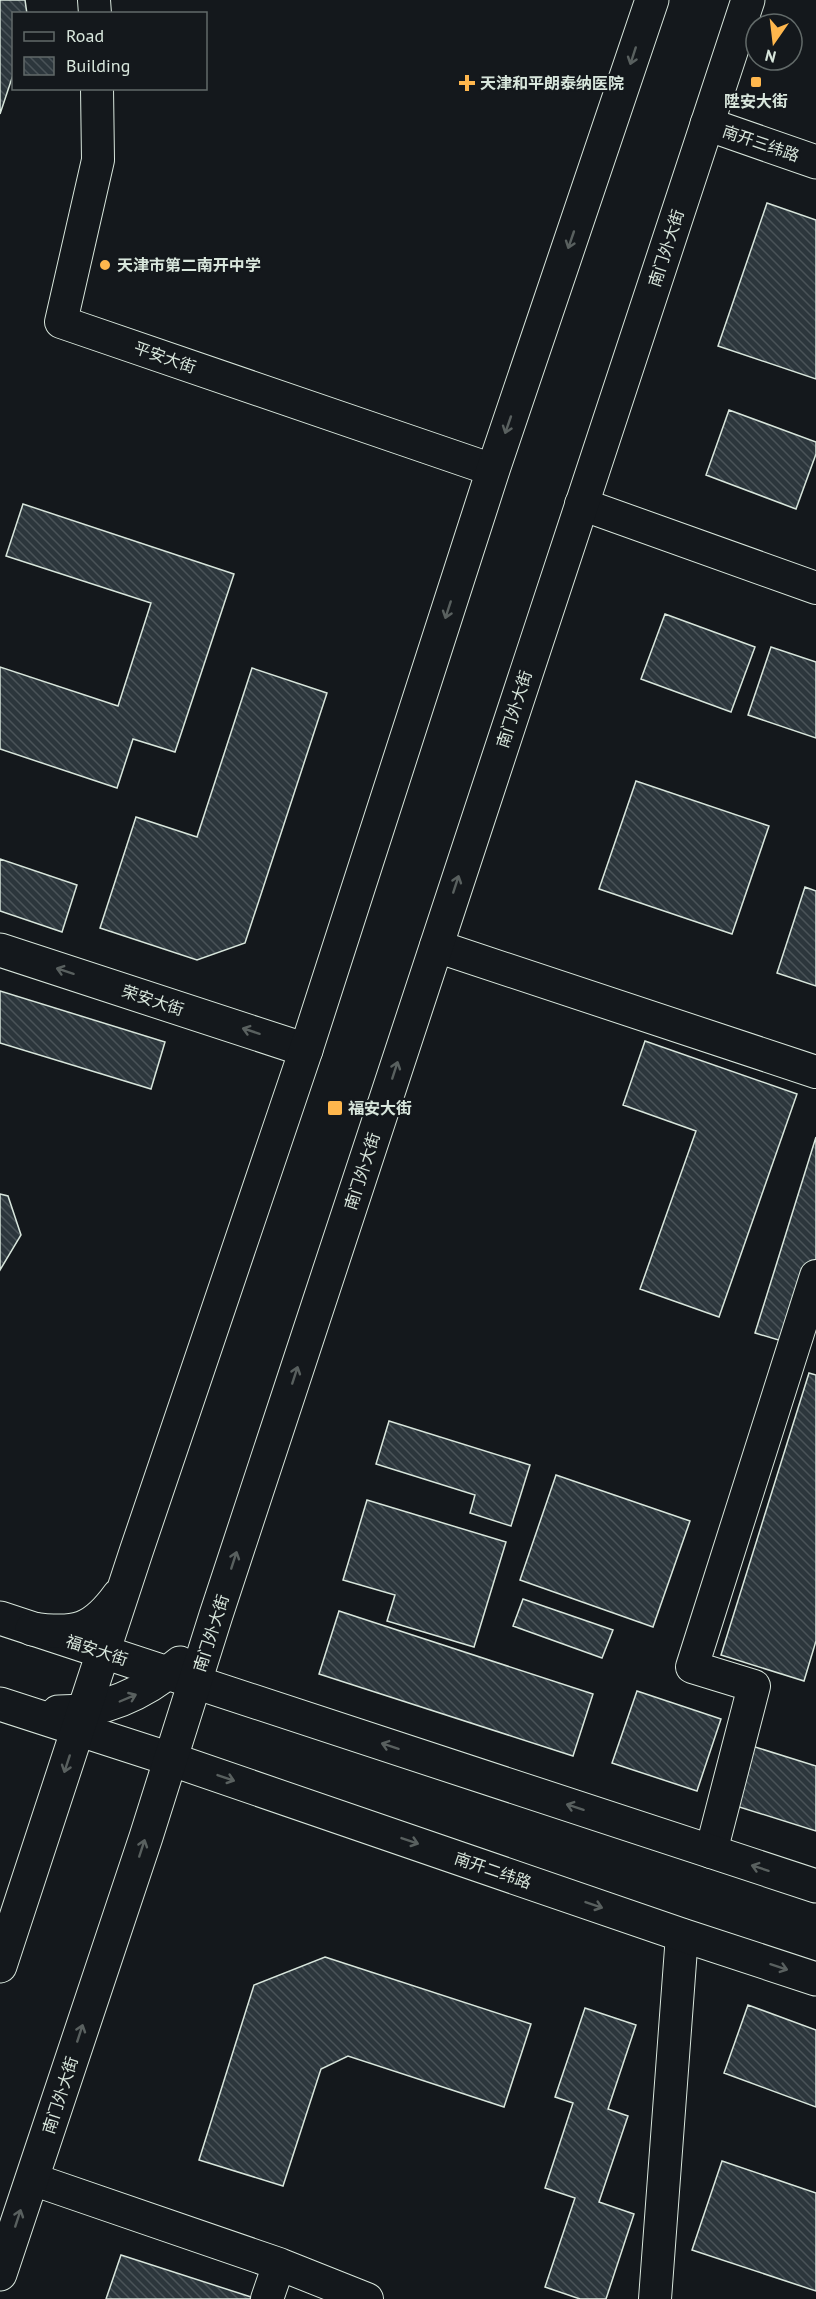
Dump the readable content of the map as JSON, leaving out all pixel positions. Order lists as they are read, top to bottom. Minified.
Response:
{"streets":{"main road":["南开三纬路","南门外大街","荣安大街","福安大街","南开二纬路"],"street":["平安大街"]},"crossings":[["南开三纬路","南门外大街"],["南门外大街","福安大街"],["南门外大街","南开二纬路"]],"one_way":["荣安大街"],"places":{"transit":["陞安大街","福安大街"],"health":["天津和平朗泰纳医院"],"other":["天津市第二南开中学"]},"legend":["Road","Building"],"north":"bottom"}
